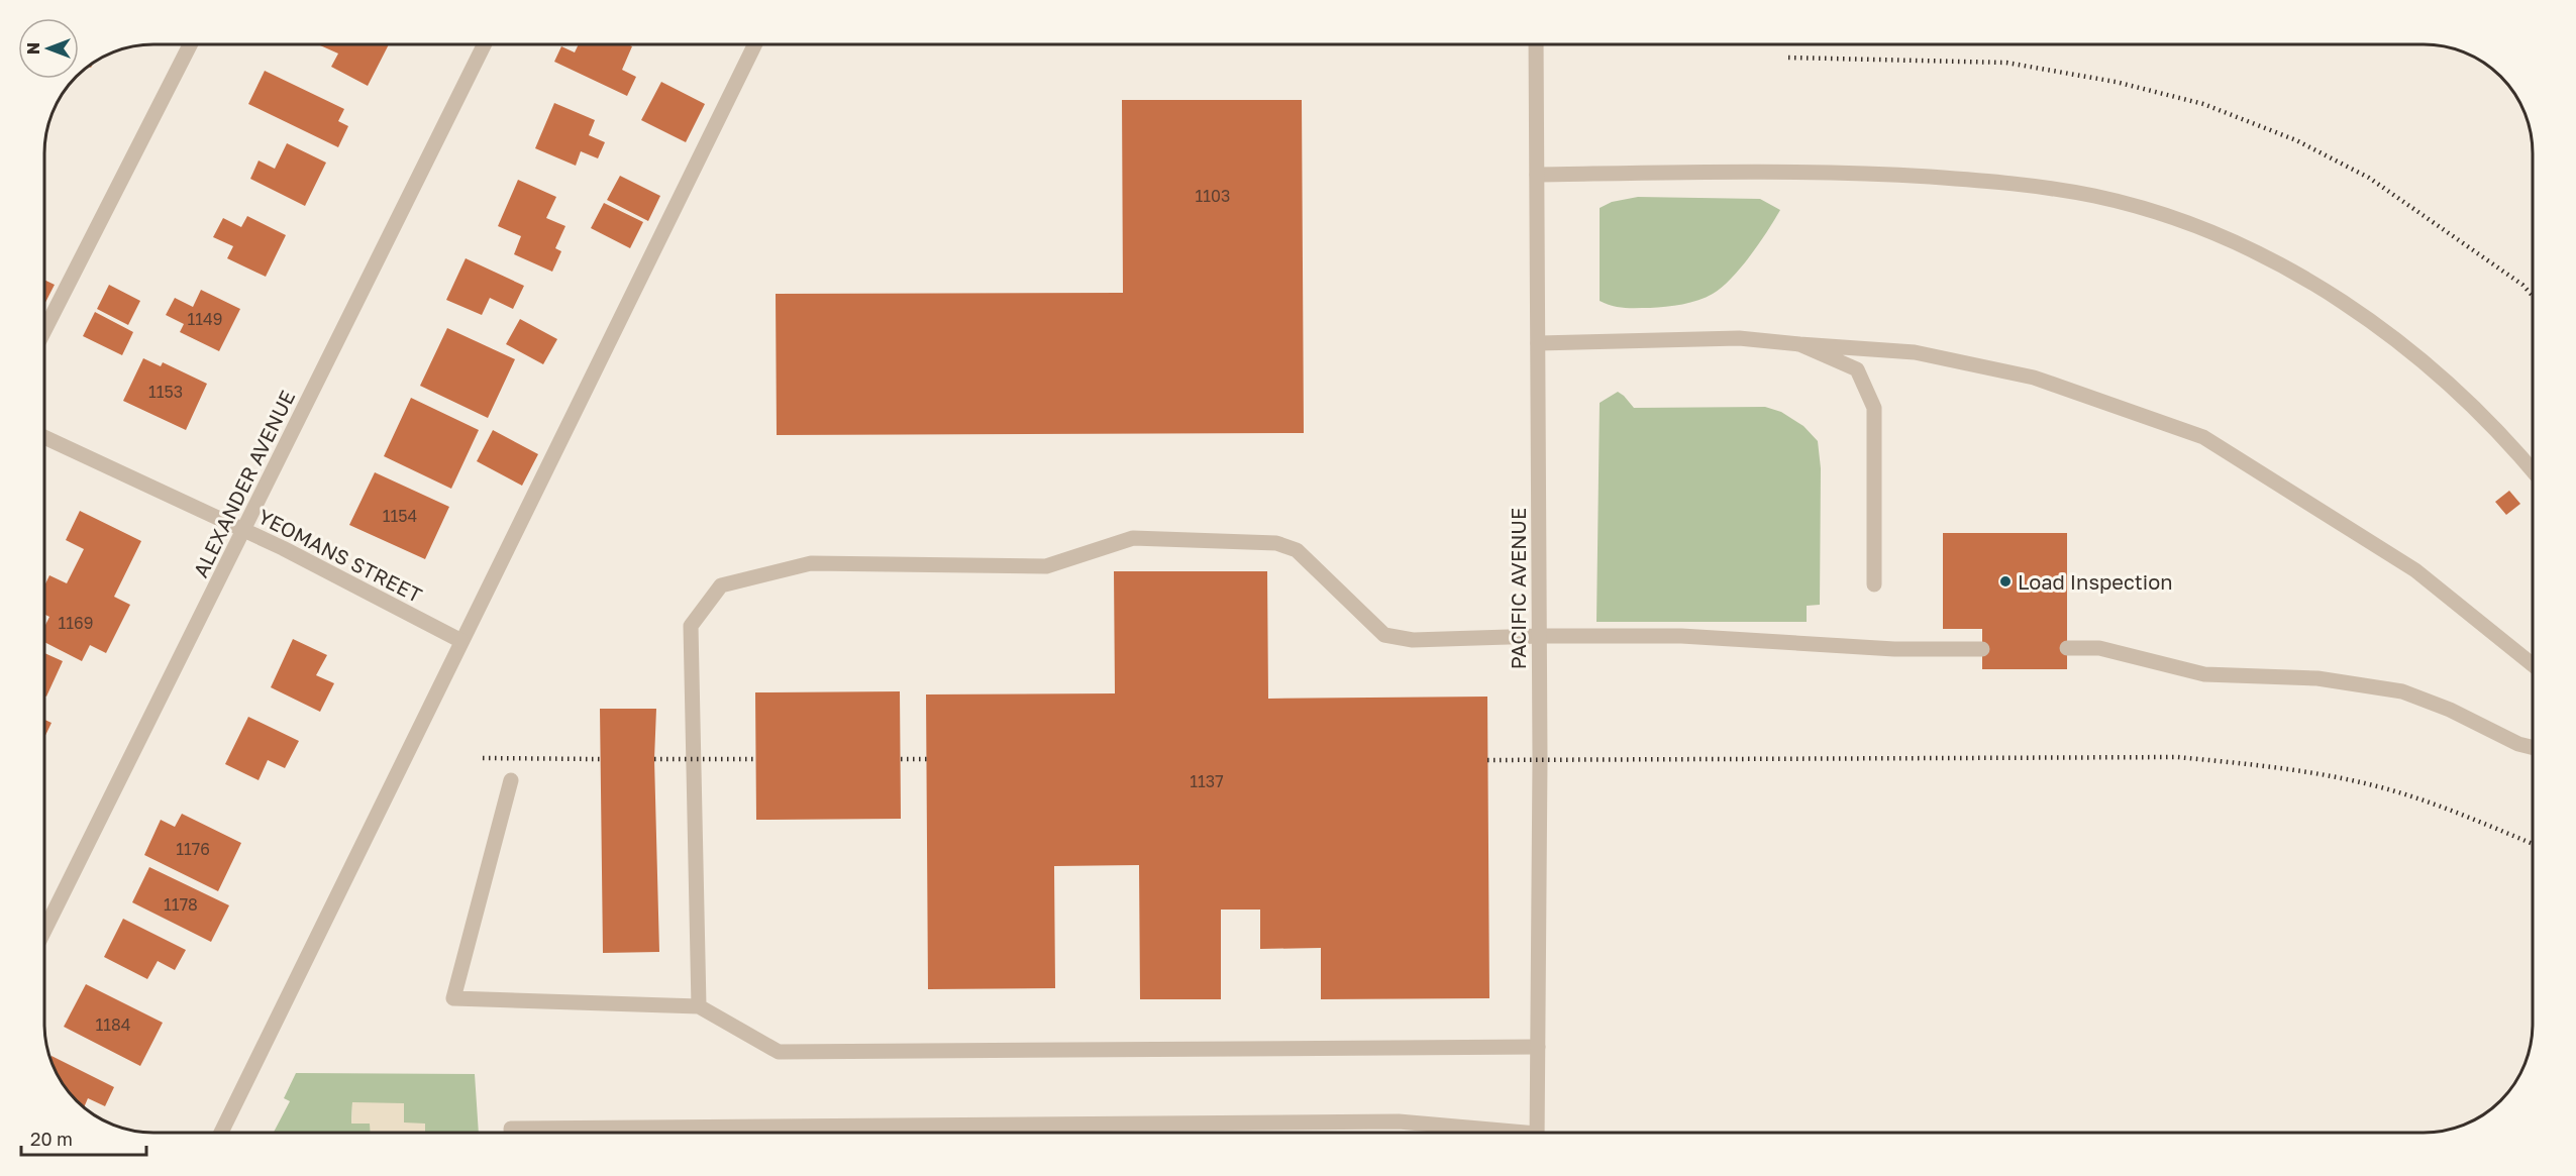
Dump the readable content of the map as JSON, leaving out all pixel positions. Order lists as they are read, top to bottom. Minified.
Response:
{"streets":{"street":["ALEXANDER AVENUE","YEOMANS STREET","PACIFIC AVENUE"]},"crossings":[["ALEXANDER AVENUE","YEOMANS STREET"]],"places":["Load Inspection"],"house_numbers":["1103","1149","1153","1154","1169","1137","1176","1178","1184"],"scale_bar":"20 m","north":"left"}
